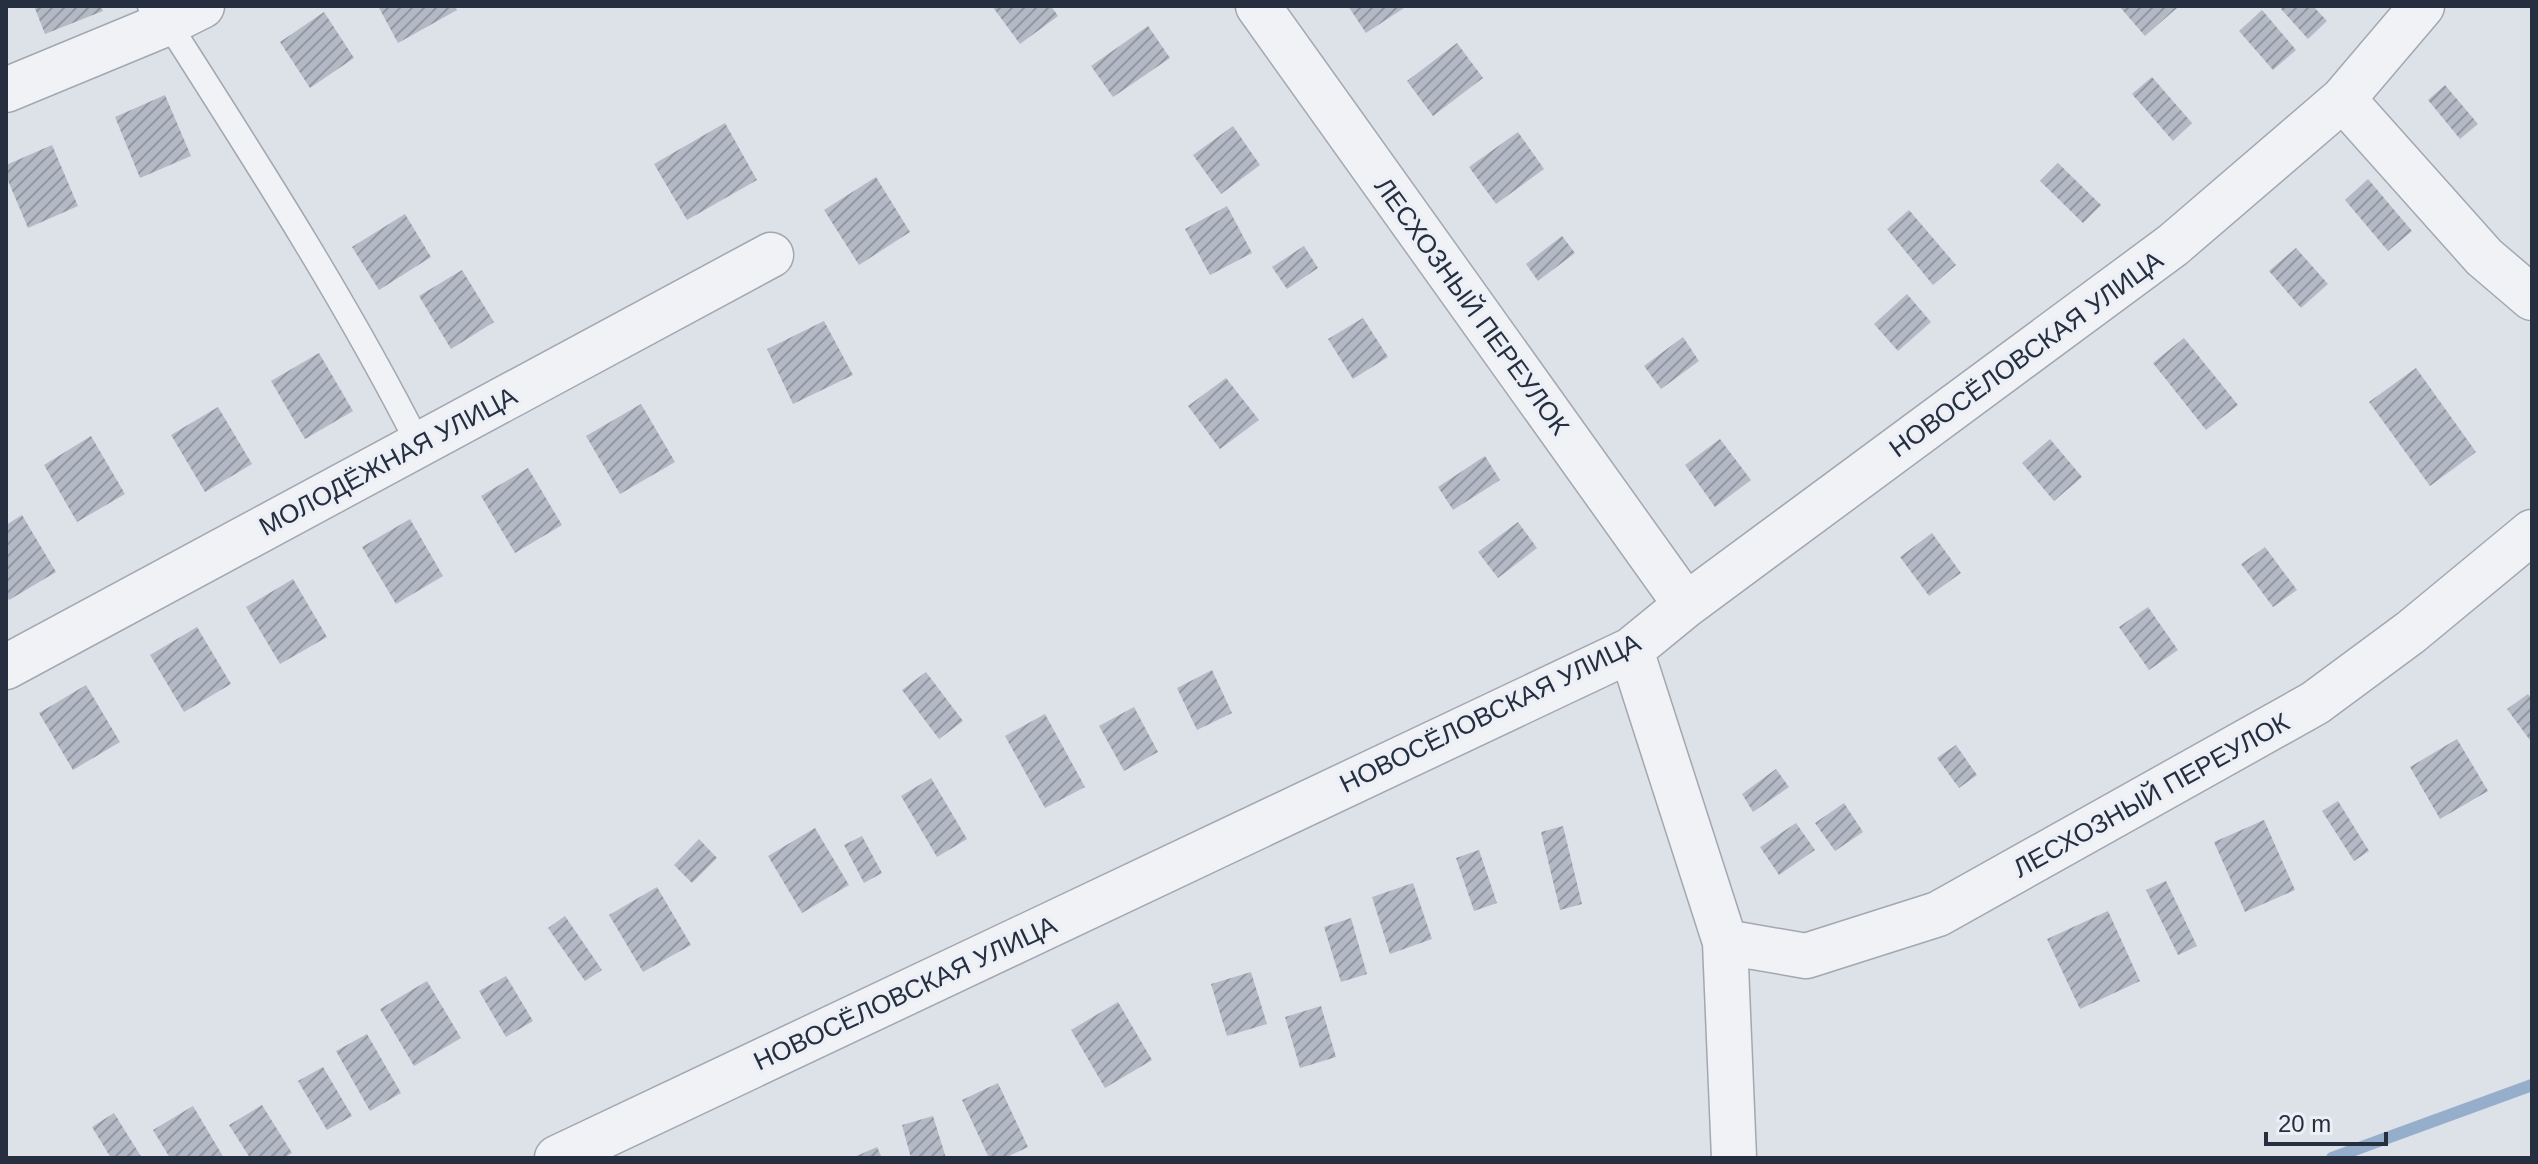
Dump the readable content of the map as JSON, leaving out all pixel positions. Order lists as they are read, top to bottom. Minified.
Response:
{"streets":{"street":["ЛЕСХОЗНЫЙ ПЕРЕУЛОК","НОВОСЁЛОВСКАЯ УЛИЦА","МОЛОДЁЖНАЯ УЛИЦА"]},"crossings":[["ЛЕСХОЗНЫЙ ПЕРЕУЛОК","НОВОСЁЛОВСКАЯ УЛИЦА"]],"scale_bar":"20 m"}
